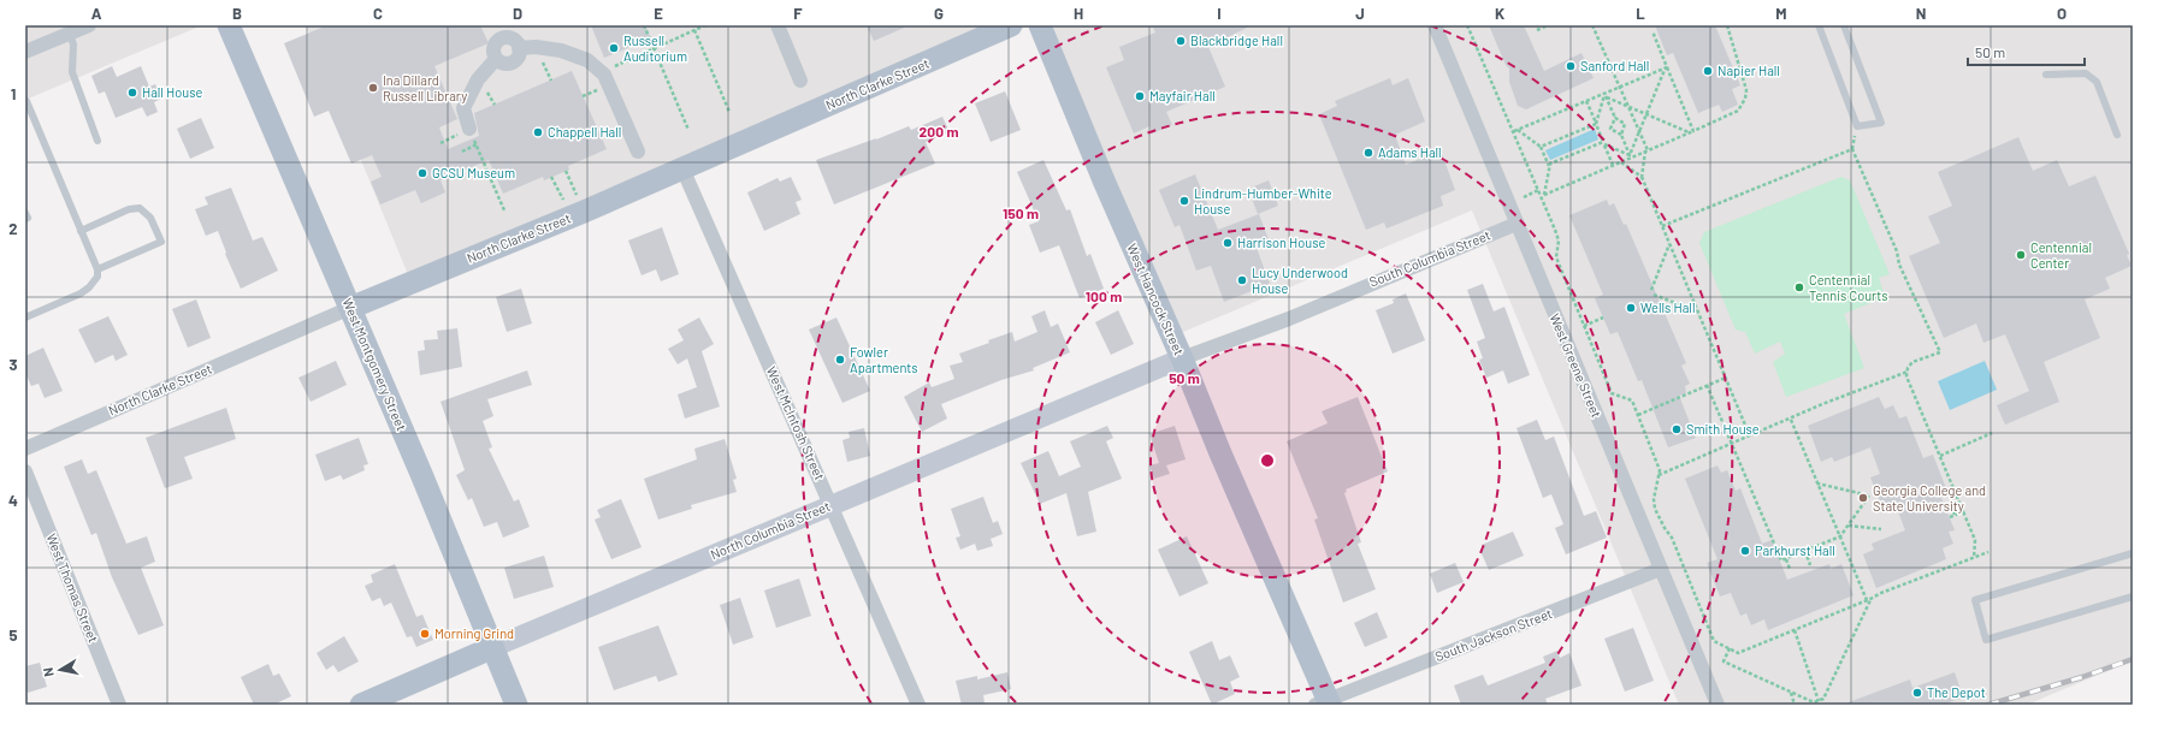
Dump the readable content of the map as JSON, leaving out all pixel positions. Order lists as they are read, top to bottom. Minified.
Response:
{"streets":{"main road":["North Clarke Street","West Hancock Street","West Montgomery Street","North Columbia Street"],"street":["South Columbia Street","West Greene Street","West McIntosh Street","West Thomas Street","South Jackson Street"]},"crossings":[["North Clarke Street","West Montgomery Street"],["North Clarke Street","West McIntosh Street"],["South Columbia Street","West Hancock Street"],["South Columbia Street","West Greene Street"],["South Columbia Street","North Columbia Street"],["West Hancock Street","North Columbia Street"],["West Hancock Street","South Jackson Street"],["West Montgomery Street","North Columbia Street"],["West Greene Street","South Jackson Street"],["West McIntosh Street","North Columbia Street"]],"places":["Blackbridge Hall","Russell Auditorium","Sanford Hall","Napier Hall","Ina Dillard Russell Library","Hall House","Mayfair Hall","Chappell Hall","Adams Hall","GCSU Museum","Lindrum-Humber-White House","Harrison House","Centennial Center","Lucy Underwood House","Centennial Tennis Courts","Wells Hall","Fowler Apartments","Smith House","Georgia College and State University","Parkhurst Hall","Morning Grind","The Depot"],"scale_bar":"50 m","north":"left","grid":{"columns":["A","B","C","D","E","F","G","H","I","J","K","L","M","N","O"],"rows":["1","2","3","4","5"]},"rings":["200 m","150 m","100 m","50 m"]}
